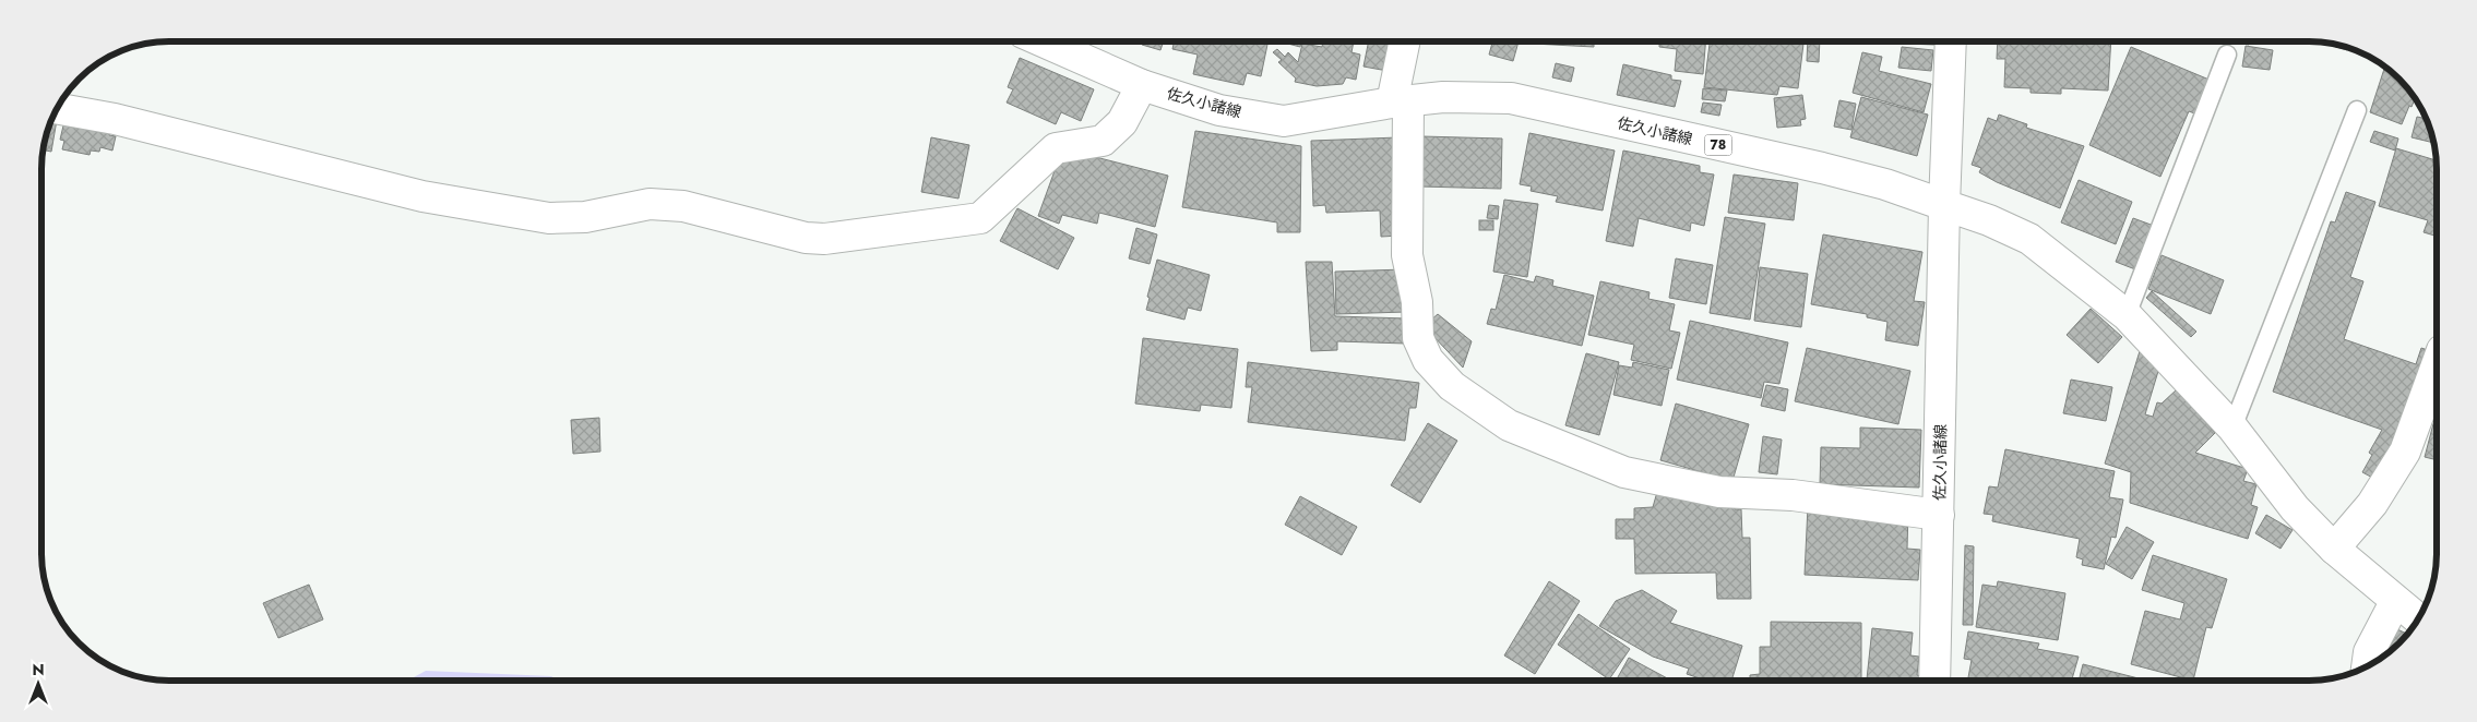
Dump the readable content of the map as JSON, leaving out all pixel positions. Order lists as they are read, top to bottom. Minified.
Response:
{"streets":{"street":["佐久小諸線","78"]},"north":"top"}
